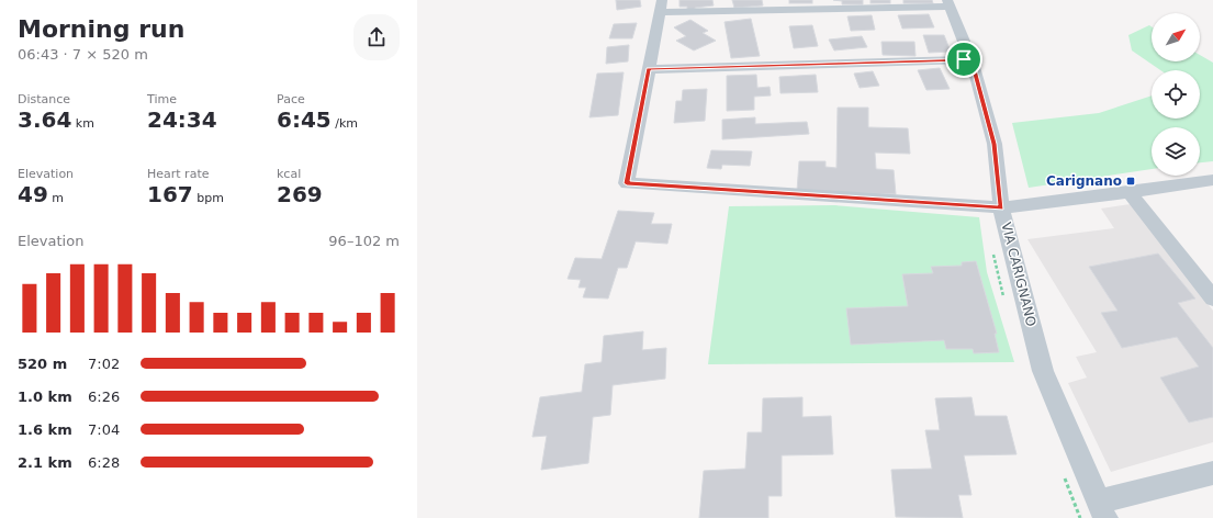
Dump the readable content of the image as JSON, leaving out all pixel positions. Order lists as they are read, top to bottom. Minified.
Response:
{"streets":{"street":["VIA CARIGNANO"]},"places":{"transit":["Carignano"]},"north":"top right","page":{"heading":["Morning run","06:43 · 7 × 520 m"],"stats":[["Distance","3.64 km"],["Time","24:34"],["Pace","6:45 /km"],["Elevation","49 m"],["Heart rate","167 bpm"],["kcal","269"]],"chart":["Elevation","96–102 m"],"list":[{"name":"520 m","note":"7:02"},{"name":"1.0 km","note":"6:26"},{"name":"1.6 km","note":"7:04"},{"name":"2.1 km","note":"6:28"}]}}
